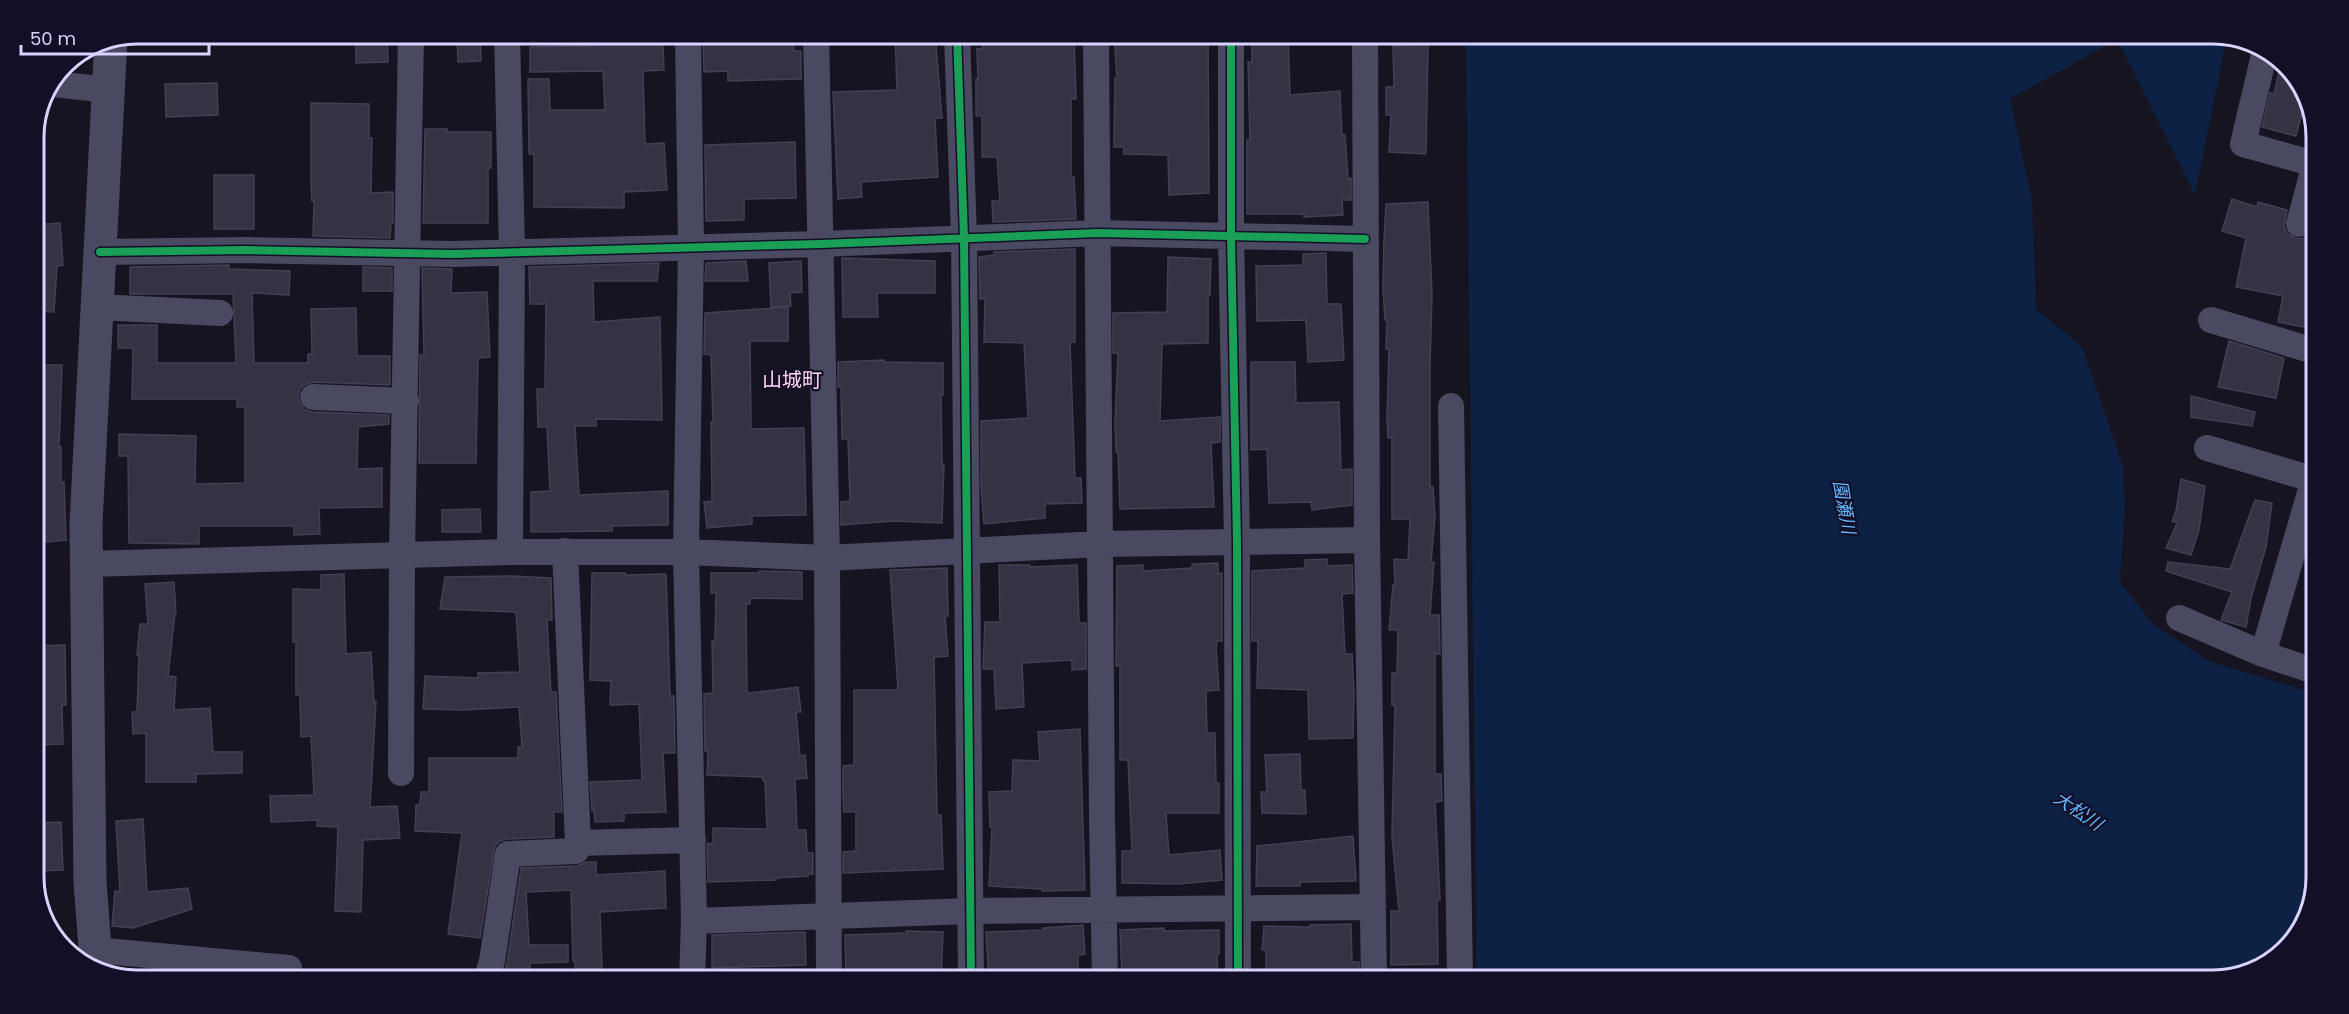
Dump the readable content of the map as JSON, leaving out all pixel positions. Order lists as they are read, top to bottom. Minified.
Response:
{"districts":["山城町"],"water":["園瀬川","大松川"],"scale_bar":"50 m"}
